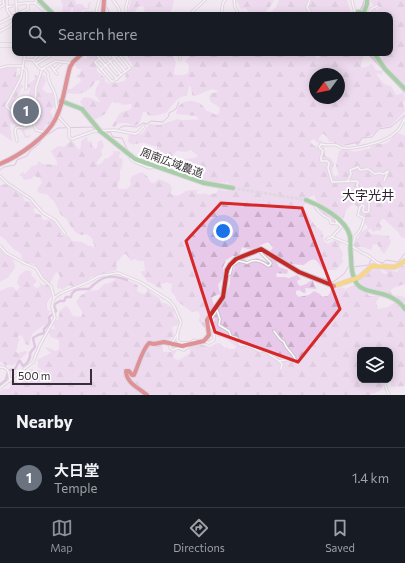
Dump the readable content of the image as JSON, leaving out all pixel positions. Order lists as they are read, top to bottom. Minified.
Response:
{"streets":{"street":["周南広域農道"]},"districts":["大字光井"],"scale_bar":"500 m","north":"bottom left","page":{"search":"Search here","pins":"1","scale":"500 m","heading":"Nearby","list":[{"mark":"1","name":"大日堂","note":"Temple","value":"1.4 km"}],"nav":["Map","Directions","Saved"]}}
